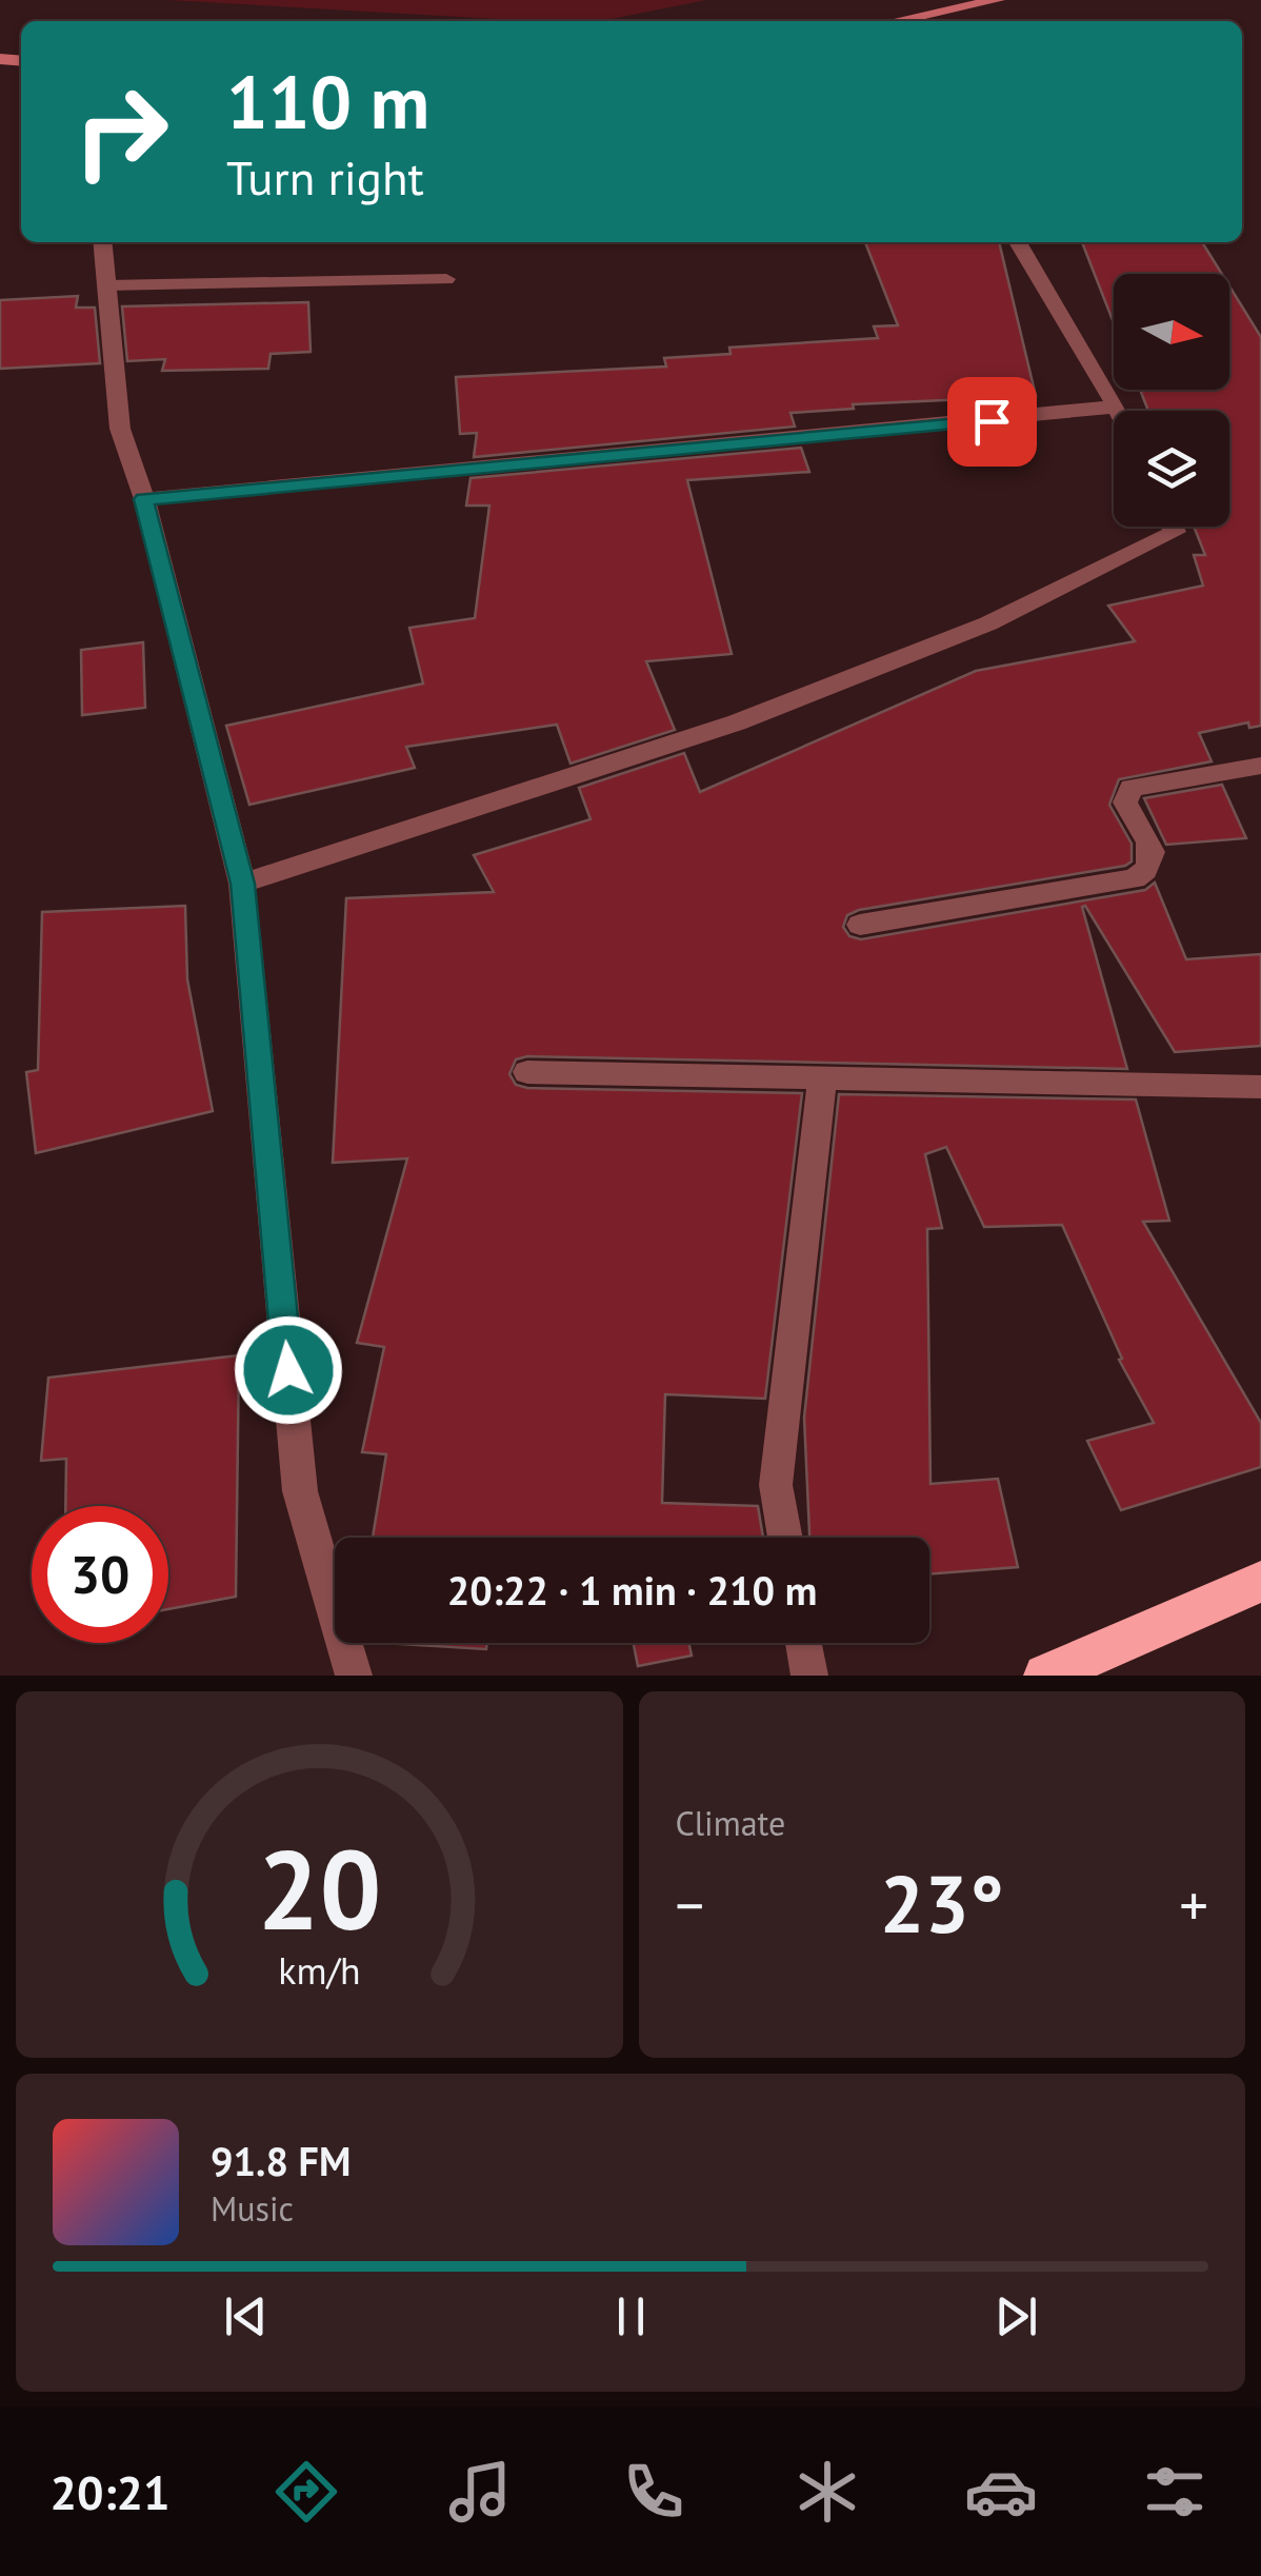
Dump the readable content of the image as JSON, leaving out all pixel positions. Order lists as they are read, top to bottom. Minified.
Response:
{"north":"right","page":{"turn":["110 m","Turn right"],"limit":"30","trip":"20:22 · 1 min · 210 m","tile":"Climate","heat":["−","23°","+"],"song":["91.8 FM","Music"],"tabs":"20:21","gauge":["20","km/h"]}}
